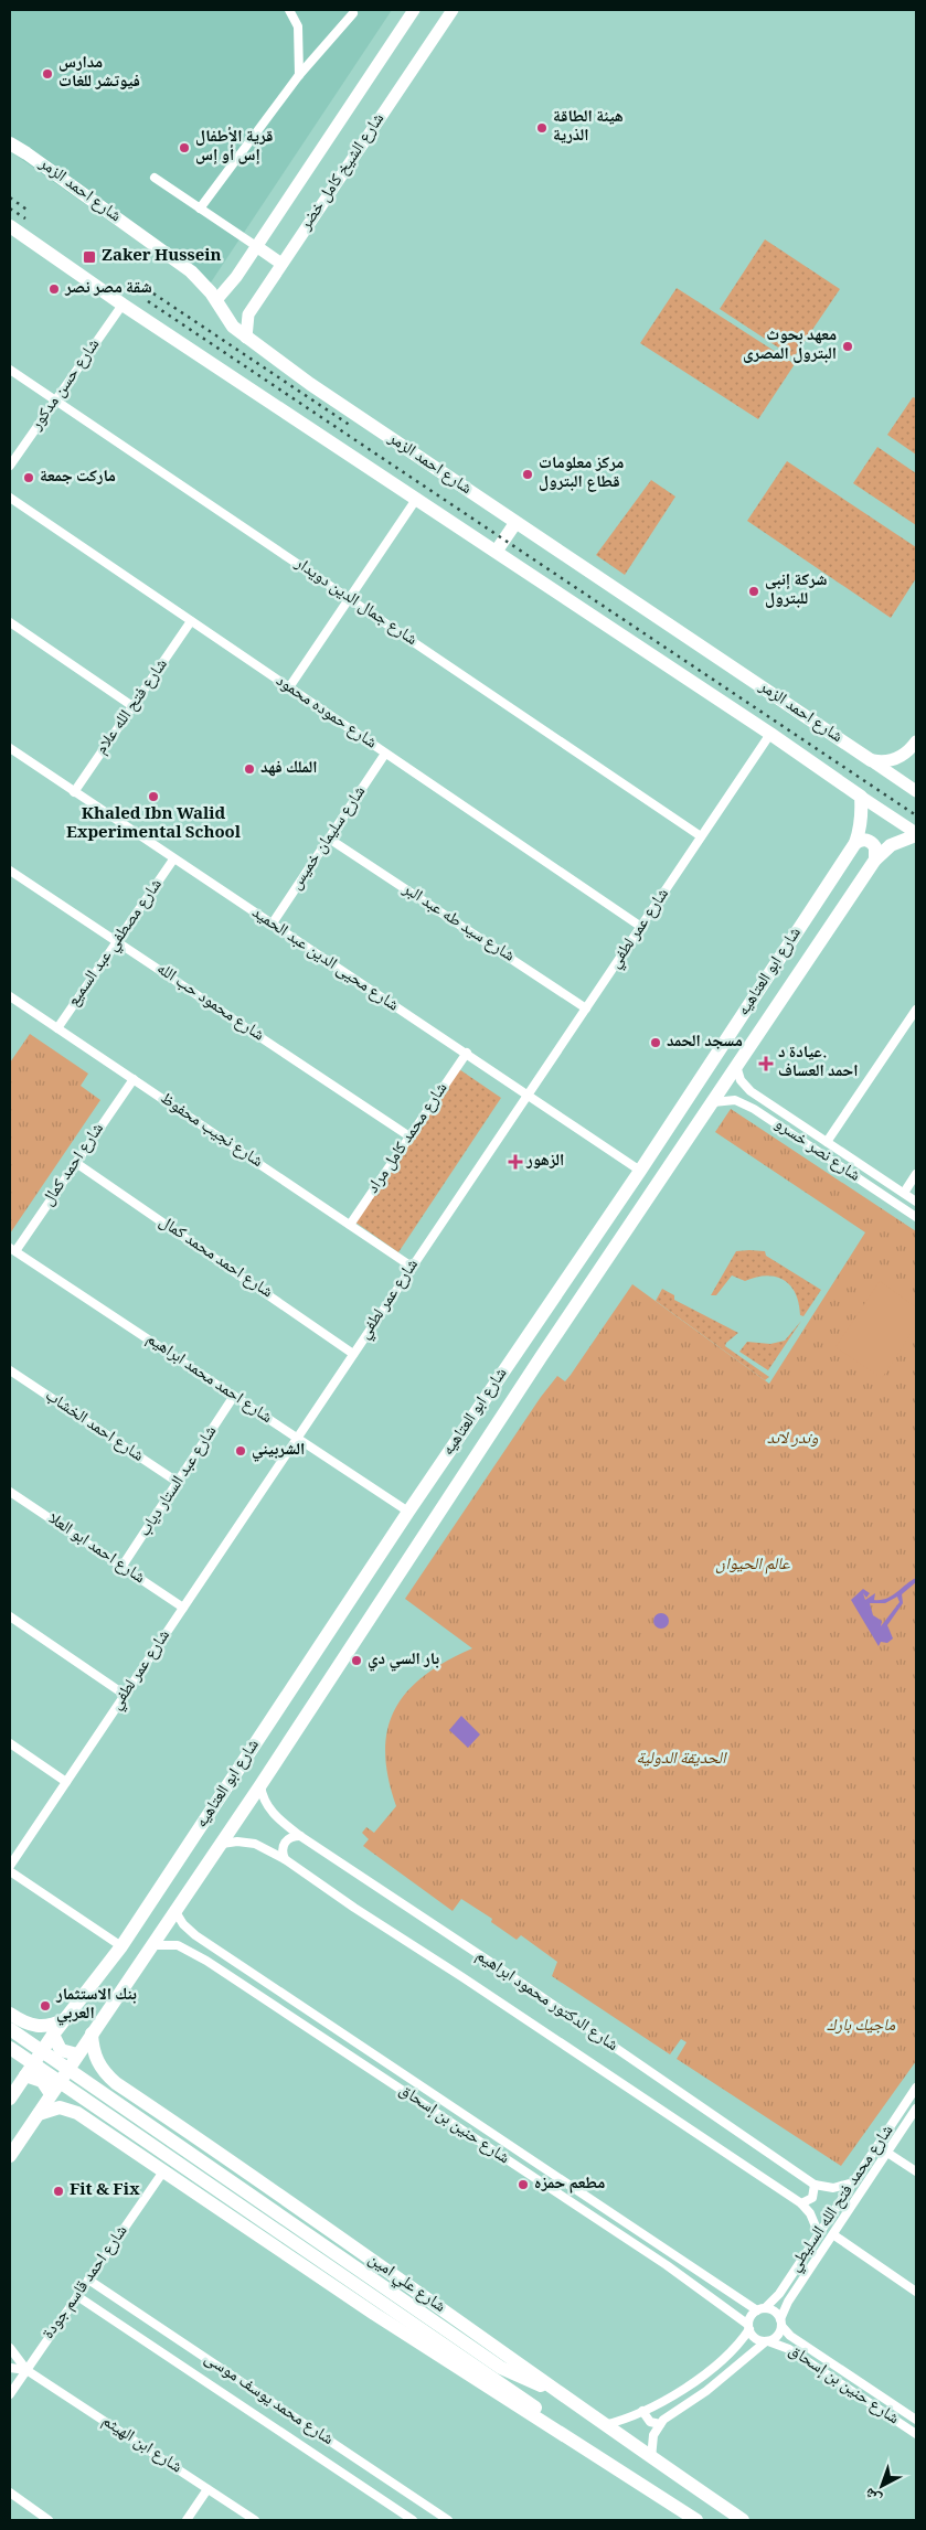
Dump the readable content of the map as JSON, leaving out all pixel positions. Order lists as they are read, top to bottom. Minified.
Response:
{"streets":{"main road":["شارع الشيخ كامل خضر","شارع احمد الزمر","شارع ابو العتاهيه","شارع علي امين"],"street":["شارع حسن مدكور","شارع جمال الدين دويدار","شارع فتح الله علام","شارع حموده محمود","شارع سليمان خميس","شارع سيد طه عبد البر","شارع عمر لطفي","شارع مصطفي عبد السميع","شارع محيى الدين عبد الحميد","شارع محمود حب الله","شارع نجيب محفوظ","شارع محمد كامل مراد","شارع نصر خسرو","شارع احمد كمال","شارع احمد محمد كمال","شارع احمد محمد ابراهيم","شارع احمد الخشاب","شارع عبد الستار دياب","شارع احمد ابو العلا","شارع الدكتور محمود ابراهيم","شارع حنين بن إسحاق","شارع محمد فتح الله السليطي","شارع احمد قاسم جودة","شارع محمد يوسف موسى","شارع ابن الهيثم"]},"crossings":[["شارع الشيخ كامل خضر","شارع احمد الزمر"],["شارع احمد الزمر","شارع حسن مدكور"],["شارع احمد الزمر","شارع عمر لطفي"],["شارع احمد الزمر","شارع ابو العتاهيه"],["شارع حسن مدكور","شارع جمال الدين دويدار"],["شارع جمال الدين دويدار","شارع عمر لطفي"],["شارع فتح الله علام","شارع حموده محمود"],["شارع فتح الله علام","شارع محيى الدين عبد الحميد"],["شارع حموده محمود","شارع سليمان خميس"],["شارع حموده محمود","شارع عمر لطفي"],["شارع سليمان خميس","شارع سيد طه عبد البر"],["شارع سليمان خميس","شارع محيى الدين عبد الحميد"],["شارع سيد طه عبد البر","شارع عمر لطفي"],["شارع عمر لطفي","شارع محيى الدين عبد الحميد"],["شارع عمر لطفي","شارع نجيب محفوظ"],["شارع عمر لطفي","شارع احمد محمد كمال"],["شارع عمر لطفي","شارع احمد محمد ابراهيم"],["شارع عمر لطفي","شارع احمد ابو العلا"],["شارع مصطفي عبد السميع","شارع محيى الدين عبد الحميد"],["شارع مصطفي عبد السميع","شارع محمود حب الله"],["شارع مصطفي عبد السميع","شارع نجيب محفوظ"],["شارع محيى الدين عبد الحميد","شارع ابو العتاهيه"],["شارع محيى الدين عبد الحميد","شارع محمد كامل مراد"],["شارع ابو العتاهيه","شارع نصر خسرو"],["شارع ابو العتاهيه","شارع احمد محمد ابراهيم"],["شارع ابو العتاهيه","شارع الدكتور محمود ابراهيم"],["شارع ابو العتاهيه","شارع حنين بن إسحاق"],["شارع ابو العتاهيه","شارع علي امين"],["شارع محمود حب الله","شارع محمد كامل مراد"],["شارع نجيب محفوظ","شارع محمد كامل مراد"],["شارع نجيب محفوظ","شارع احمد كمال"],["شارع احمد كمال","شارع احمد محمد كمال"],["شارع احمد كمال","شارع احمد محمد ابراهيم"],["شارع احمد محمد ابراهيم","شارع عبد الستار دياب"],["شارع احمد الخشاب","شارع عبد الستار دياب"],["شارع عبد الستار دياب","شارع احمد ابو العلا"],["شارع الدكتور محمود ابراهيم","شارع محمد فتح الله السليطي"],["شارع حنين بن إسحاق","شارع محمد فتح الله السليطي"],["شارع احمد قاسم جودة","شارع محمد يوسف موسى"],["شارع احمد قاسم جودة","شارع ابن الهيثم"]],"parks":["وندر لاند","عالم الحيوان","الحديقة الدولية","ماجيك بارك"],"places":{"other":["مدارس فيوتشر للغات","هيئة الطاقة الذرية","قرية الأطفال إس أو إس","شقة مصر نصر","معهد بحوث البترول المصرى","مركز معلومات قطاع البترول","ماركت جمعة","شركة إنبى للبترول","الملك فهد","Khaled Ibn Walid Experimental School","مسجد الحمد","الشربيني","بار السي دي","بنك الاستثمار العربي","مطعم حمزه","Fit & Fix"],"transit":["Zaker Hussein"],"health":["عيادة د. احمد العساف","الزهور"]},"north":"bottom left"}
